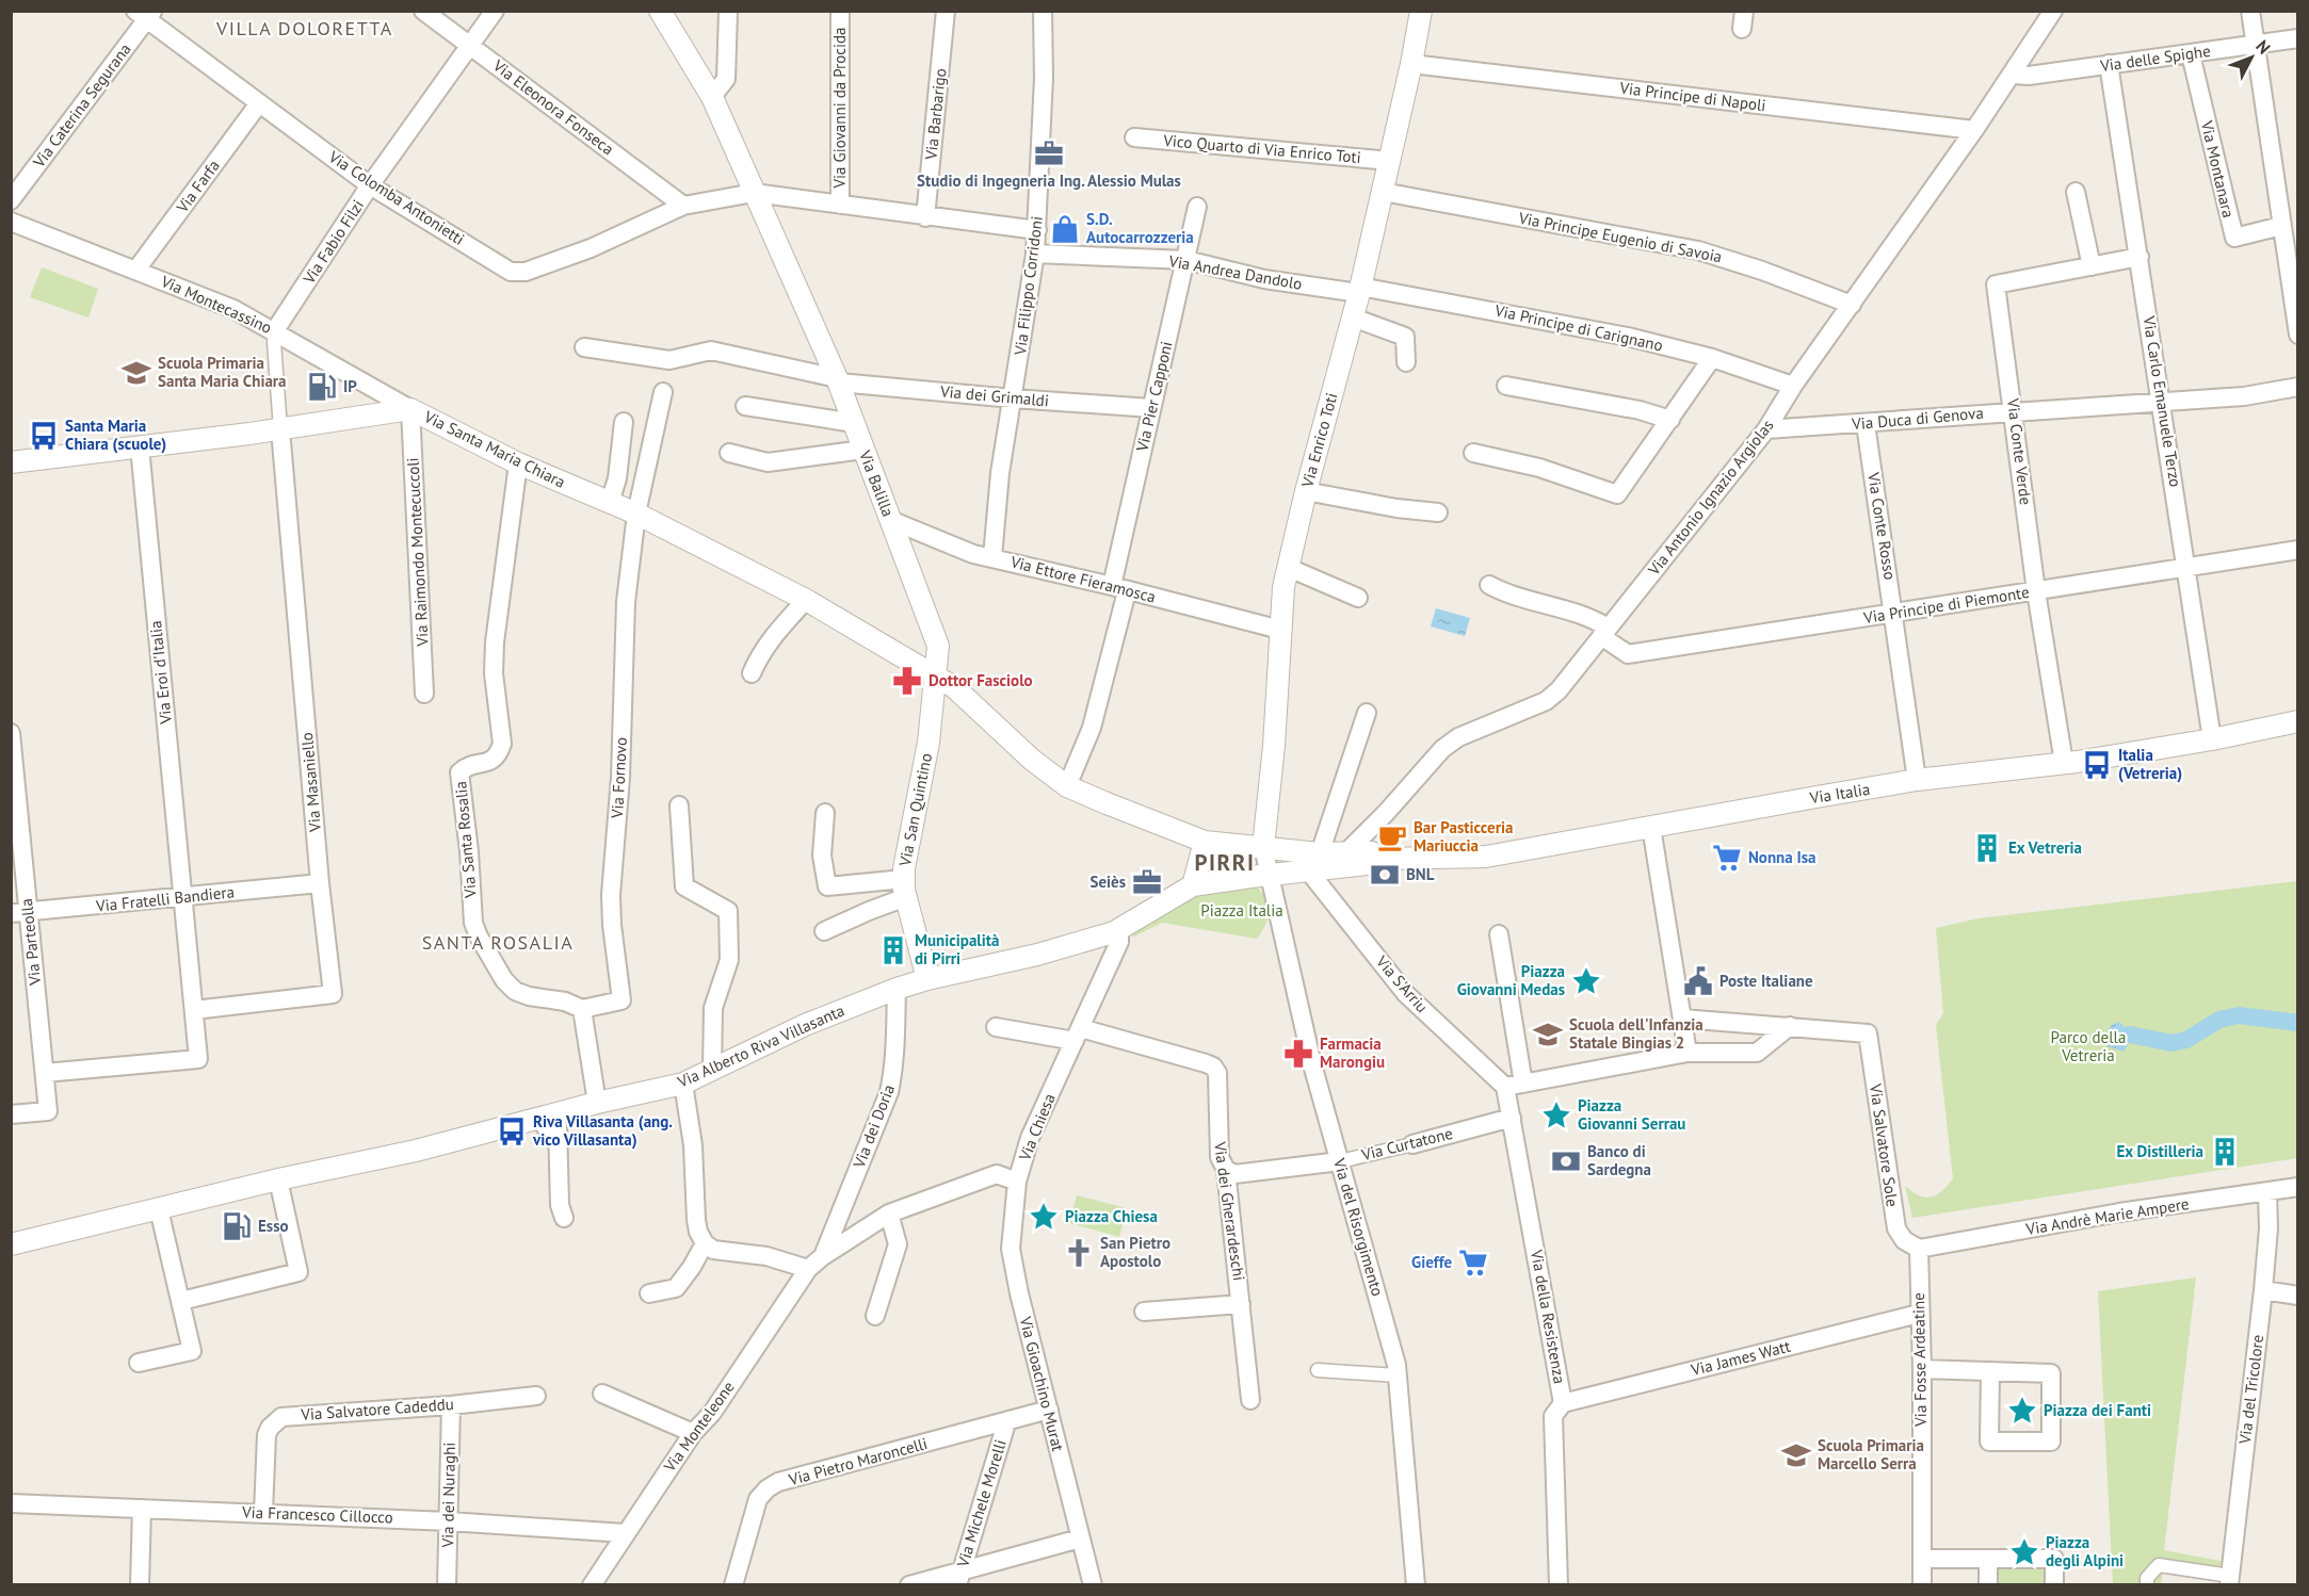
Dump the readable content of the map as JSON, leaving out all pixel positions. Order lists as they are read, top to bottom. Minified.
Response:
{"streets":{"street":["Via delle Spighe","Via Principe di Napoli","Via Caterina Segurana","Via Eleonora Fonseca","Via Giovanni da Procida","Via Barbarigo","Vico Quarto di Via Enrico Toti","Via Montanara","Via Farfa","Via Colomba Antonietti","Via Principe Eugenio di Savoia","Via Fabio Filzi","Via Andrea Dandolo","Via Filippo Corridoni","Via Montecassino","Via Principe di Carignano","Via dei Grimaldi","Via Pier Capponi","Via Carlo Emanuele Terzo","Via Duca di Genova","Via Enrico Toti","Via Santa Maria Chiara","Via Conte Verde","Via Balilla","Via Antonio Ignazio Argiolas","Via Conte Rosso","Via Raimondo Montecuccoli","Via Ettore Fieramosca","Via Principe di Piemonte","Via Eroi d'Italia","Via Fornovo","Via Masaniello","Via Italia","Via San Quintino","Via Santa Rosalia","Via Fratelli Bandiera","Via Parteolla","Via S'Arriu","Via Alberto Riva Villasanta","Via dei Doria","Via Chiesa","Via Curtatone","Via Salvatore Sole","Via dei Gherardeschi","Via Andrè Marie Ampere","Via del Risorgimento","Via della Resistenza","Via James Watt","Via Fosse Ardeatine","Via Gioachino Murat","Via del Tricolore","Via Salvatore Cadeddu","Via Monteleone","Via Pietro Maroncelli","Via dei Nuraghi","Via Michele Morelli","Via Francesco Cillocco"]},"crossings":[["Via delle Spighe","Via Montanara"],["Via delle Spighe","Via Carlo Emanuele Terzo"],["Via delle Spighe","Via Antonio Ignazio Argiolas"],["Via Principe di Napoli","Via Enrico Toti"],["Via Principe di Napoli","Via Antonio Ignazio Argiolas"],["Via Caterina Segurana","Via Colomba Antonietti"],["Via Eleonora Fonseca","Via Colomba Antonietti"],["Via Eleonora Fonseca","Via Fabio Filzi"],["Vico Quarto di Via Enrico Toti","Via Enrico Toti"],["Via Farfa","Via Colomba Antonietti"],["Via Farfa","Via Montecassino"],["Via Colomba Antonietti","Via Fabio Filzi"],["Via Colomba Antonietti","Via Balilla"],["Via Principe Eugenio di Savoia","Via Enrico Toti"],["Via Principe Eugenio di Savoia","Via Antonio Ignazio Argiolas"],["Via Fabio Filzi","Via Montecassino"],["Via Andrea Dandolo","Via Filippo Corridoni"],["Via Andrea Dandolo","Via Principe di Carignano"],["Via Andrea Dandolo","Via Pier Capponi"],["Via Andrea Dandolo","Via Enrico Toti"],["Via Filippo Corridoni","Via dei Grimaldi"],["Via Filippo Corridoni","Via Ettore Fieramosca"],["Via Montecassino","Via Santa Maria Chiara"],["Via Montecassino","Via Raimondo Montecuccoli"],["Via Principe di Carignano","Via Enrico Toti"],["Via Principe di Carignano","Via Antonio Ignazio Argiolas"],["Via dei Grimaldi","Via Pier Capponi"],["Via dei Grimaldi","Via Balilla"],["Via Pier Capponi","Via Ettore Fieramosca"],["Via Carlo Emanuele Terzo","Via Duca di Genova"],["Via Carlo Emanuele Terzo","Via Conte Verde"],["Via Carlo Emanuele Terzo","Via Principe di Piemonte"],["Via Carlo Emanuele Terzo","Via Italia"],["Via Duca di Genova","Via Conte Verde"],["Via Duca di Genova","Via Antonio Ignazio Argiolas"],["Via Duca di Genova","Via Conte Rosso"],["Via Enrico Toti","Via Ettore Fieramosca"],["Via Enrico Toti","Via del Risorgimento"],["Via Santa Maria Chiara","Via Balilla"],["Via Santa Maria Chiara","Via Raimondo Montecuccoli"],["Via Santa Maria Chiara","Via Eroi d'Italia"],["Via Santa Maria Chiara","Via Fornovo"],["Via Santa Maria Chiara","Via Masaniello"],["Via Santa Maria Chiara","Via San Quintino"],["Via Santa Maria Chiara","Via Santa Rosalia"],["Via Conte Verde","Via Principe di Piemonte"],["Via Conte Verde","Via Italia"],["Via Balilla","Via Ettore Fieramosca"],["Via Balilla","Via San Quintino"],["Via Antonio Ignazio Argiolas","Via Principe di Piemonte"],["Via Conte Rosso","Via Principe di Piemonte"],["Via Conte Rosso","Via Italia"],["Via Eroi d'Italia","Via Fratelli Bandiera"],["Via Fornovo","Via Santa Rosalia"],["Via Masaniello","Via Fratelli Bandiera"],["Via San Quintino","Via Alberto Riva Villasanta"],["Via Fratelli Bandiera","Via Parteolla"],["Via S'Arriu","Via della Resistenza"],["Via Alberto Riva Villasanta","Via dei Doria"],["Via Alberto Riva Villasanta","Via Chiesa"],["Via dei Doria","Via Chiesa"],["Via Chiesa","Via dei Gherardeschi"],["Via Chiesa","Via Gioachino Murat"],["Via Chiesa","Via Monteleone"],["Via Curtatone","Via dei Gherardeschi"],["Via Curtatone","Via del Risorgimento"],["Via Curtatone","Via della Resistenza"],["Via Salvatore Sole","Via Andrè Marie Ampere"],["Via Salvatore Sole","Via Fosse Ardeatine"],["Via Andrè Marie Ampere","Via Fosse Ardeatine"],["Via Andrè Marie Ampere","Via del Tricolore"],["Via della Resistenza","Via James Watt"],["Via James Watt","Via Fosse Ardeatine"],["Via Gioachino Murat","Via Pietro Maroncelli"],["Via Salvatore Cadeddu","Via dei Nuraghi"],["Via Salvatore Cadeddu","Via Francesco Cillocco"],["Via Monteleone","Via Francesco Cillocco"],["Via Pietro Maroncelli","Via Michele Morelli"],["Via dei Nuraghi","Via Francesco Cillocco"]],"districts":["VILLA DOLORETTA","PIRRI","SANTA ROSALIA"],"parks":["Piazza Italia","Parco della Vetreria"],"places":{"office":["Studio di Ingegneria Ing. Alessio Mulas","Seiès"],"shop":["S.D. Autocarrozzeria"],"school or university":["Scuola Primaria Santa Maria Chiara","Scuola dell'Infanzia Statale Bingias 2","Scuola Primaria Marcello Serra"],"fuel station":["IP","Esso"],"bus stop":["Santa Maria Chiara (scuole)","Italia (Vetreria)","Riva Villasanta (ang. vico Villasanta)"],"pharmacy":["Dottor Fasciolo","Farmacia Marongiu"],"cafe":["Bar Pasticceria Mariuccia"],"building":["Ex Vetreria","Municipalità di Pirri","Ex Distilleria"],"supermarket":["Nonna Isa","Gieffe"],"bank":["BNL","Banco di Sardegna"],"place":["Piazza Giovanni Medas","Piazza Giovanni Serrau","Piazza Chiesa","Piazza dei Fanti","Piazza degli Alpini"],"public building":["Poste Italiane"],"church":["San Pietro Apostolo"]},"north":"top right"}
